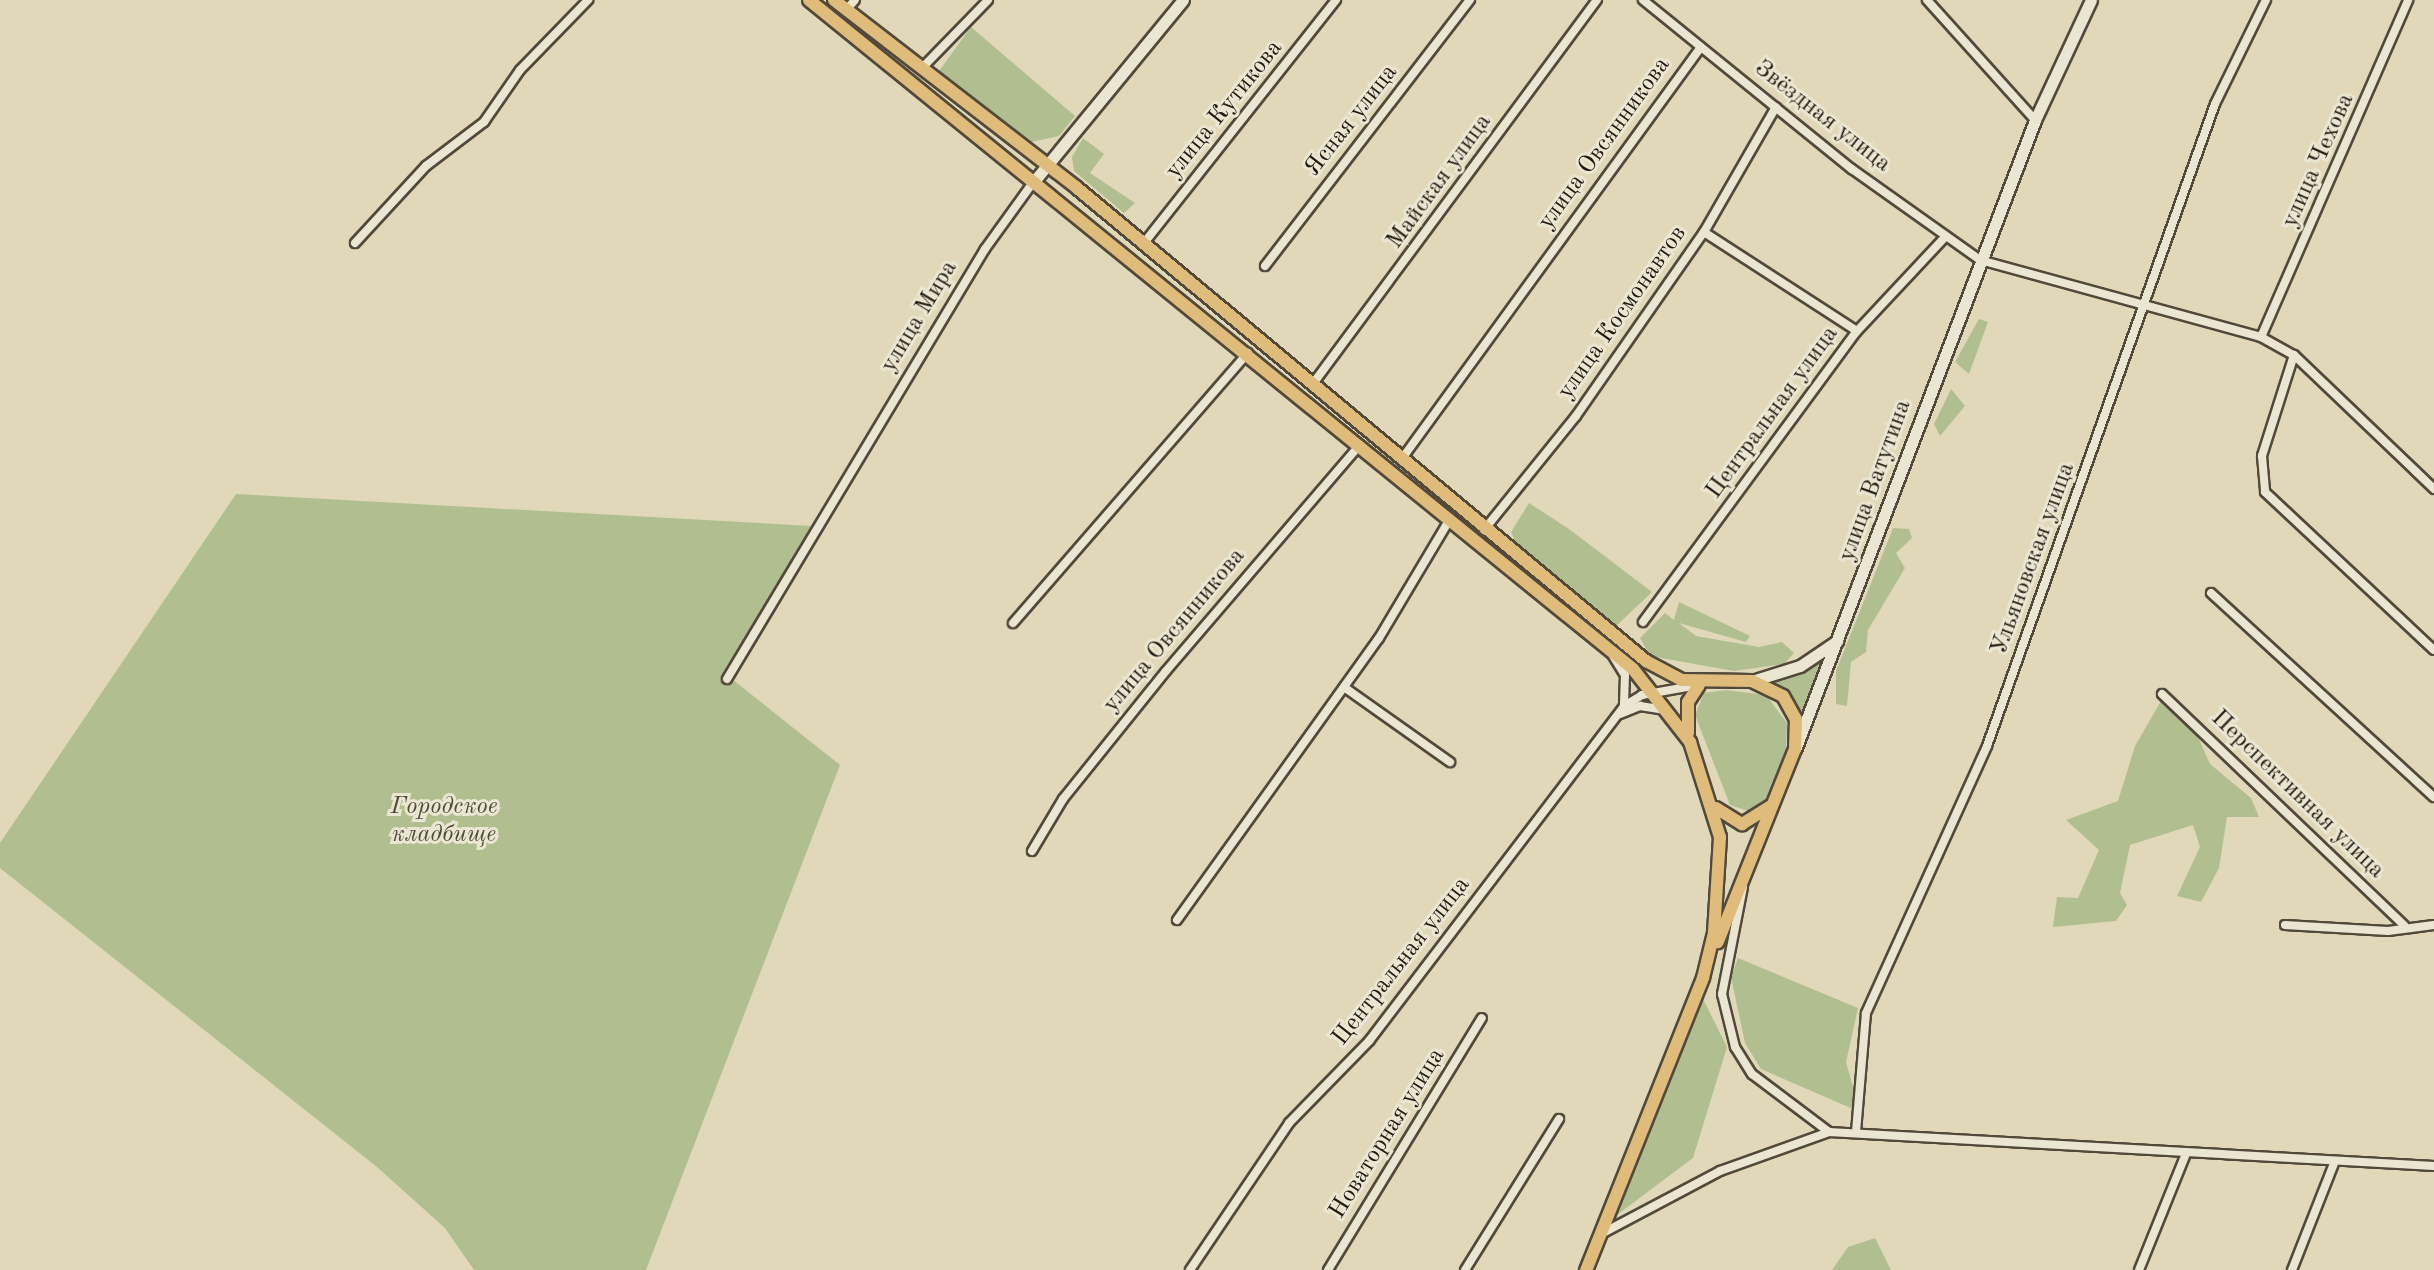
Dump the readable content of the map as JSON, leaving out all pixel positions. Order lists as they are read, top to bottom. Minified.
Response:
{"streets":{"main road":["улица Мира","улица Ватутина"],"street":["улица Кутикова","Звёздная улица","Ясная улица","улица Овсянникова","улица Чехова","Майская улица","улица Космонавтов","Центральная улица","Ульяновская улица","Перспективная улица","Новаторная улица"]},"crossings":[["Звёздная улица","улица Овсянникова"],["Звёздная улица","улица Космонавтов"],["Звёздная улица","Центральная улица"],["Звёздная улица","улица Ватутина"],["Центральная улица","улица Ватутина"]],"parks":["Городское кладбище"]}
